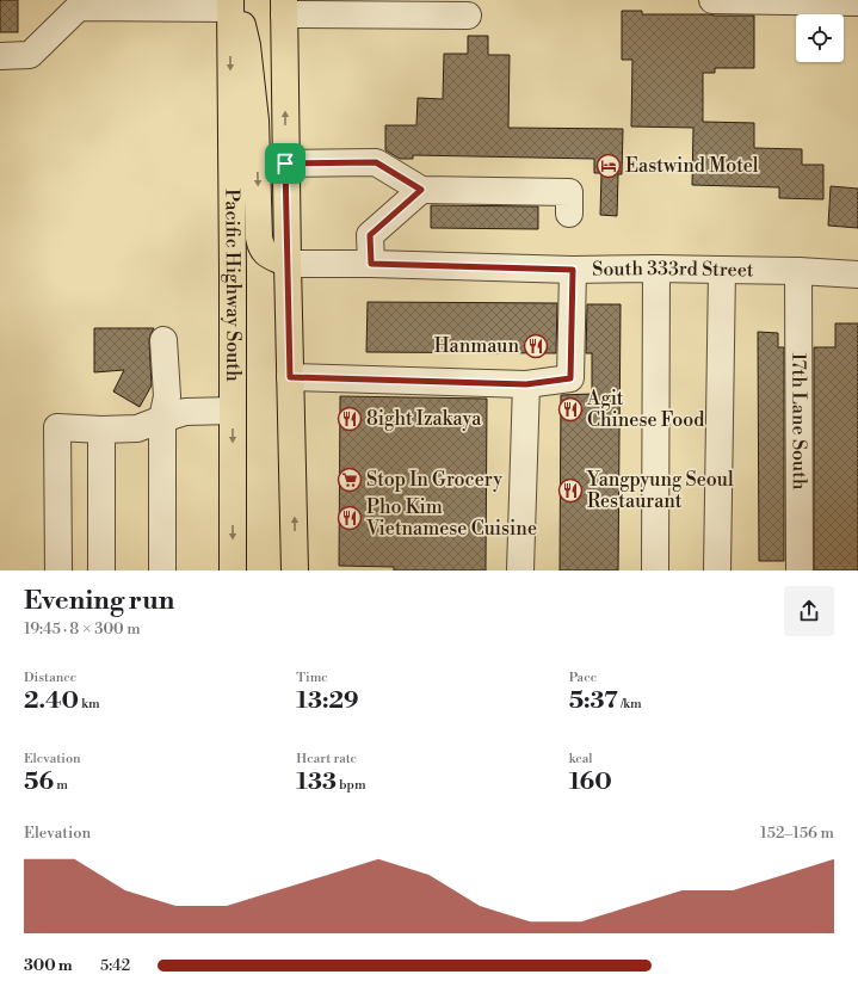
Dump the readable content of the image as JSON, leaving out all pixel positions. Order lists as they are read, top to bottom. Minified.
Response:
{"streets":{"main road":["Pacific Highway South"],"street":["South 333rd Street","17th Lane South"]},"crossings":[["South 333rd Street","17th Lane South"]],"places":{"hotel":["Eastwind Motel"],"restaurant":["Hanmaun","Agit Chinese Food","8ight Izakaya","Yangpyung Seoul Restaurant","Pho Kim Vietnamese Cuisine"],"supermarket":["Stop In Grocery"]},"page":{"heading":["Evening run","19:45 · 8 × 300 m"],"stats":[["Distance","2.40 km"],["Time","13:29"],["Pace","5:37 /km"],["Elevation","56 m"],["Heart rate","133 bpm"],["kcal","160"]],"chart":["Elevation","152–156 m"],"list":[{"name":"300 m","note":"5:42"}]}}
